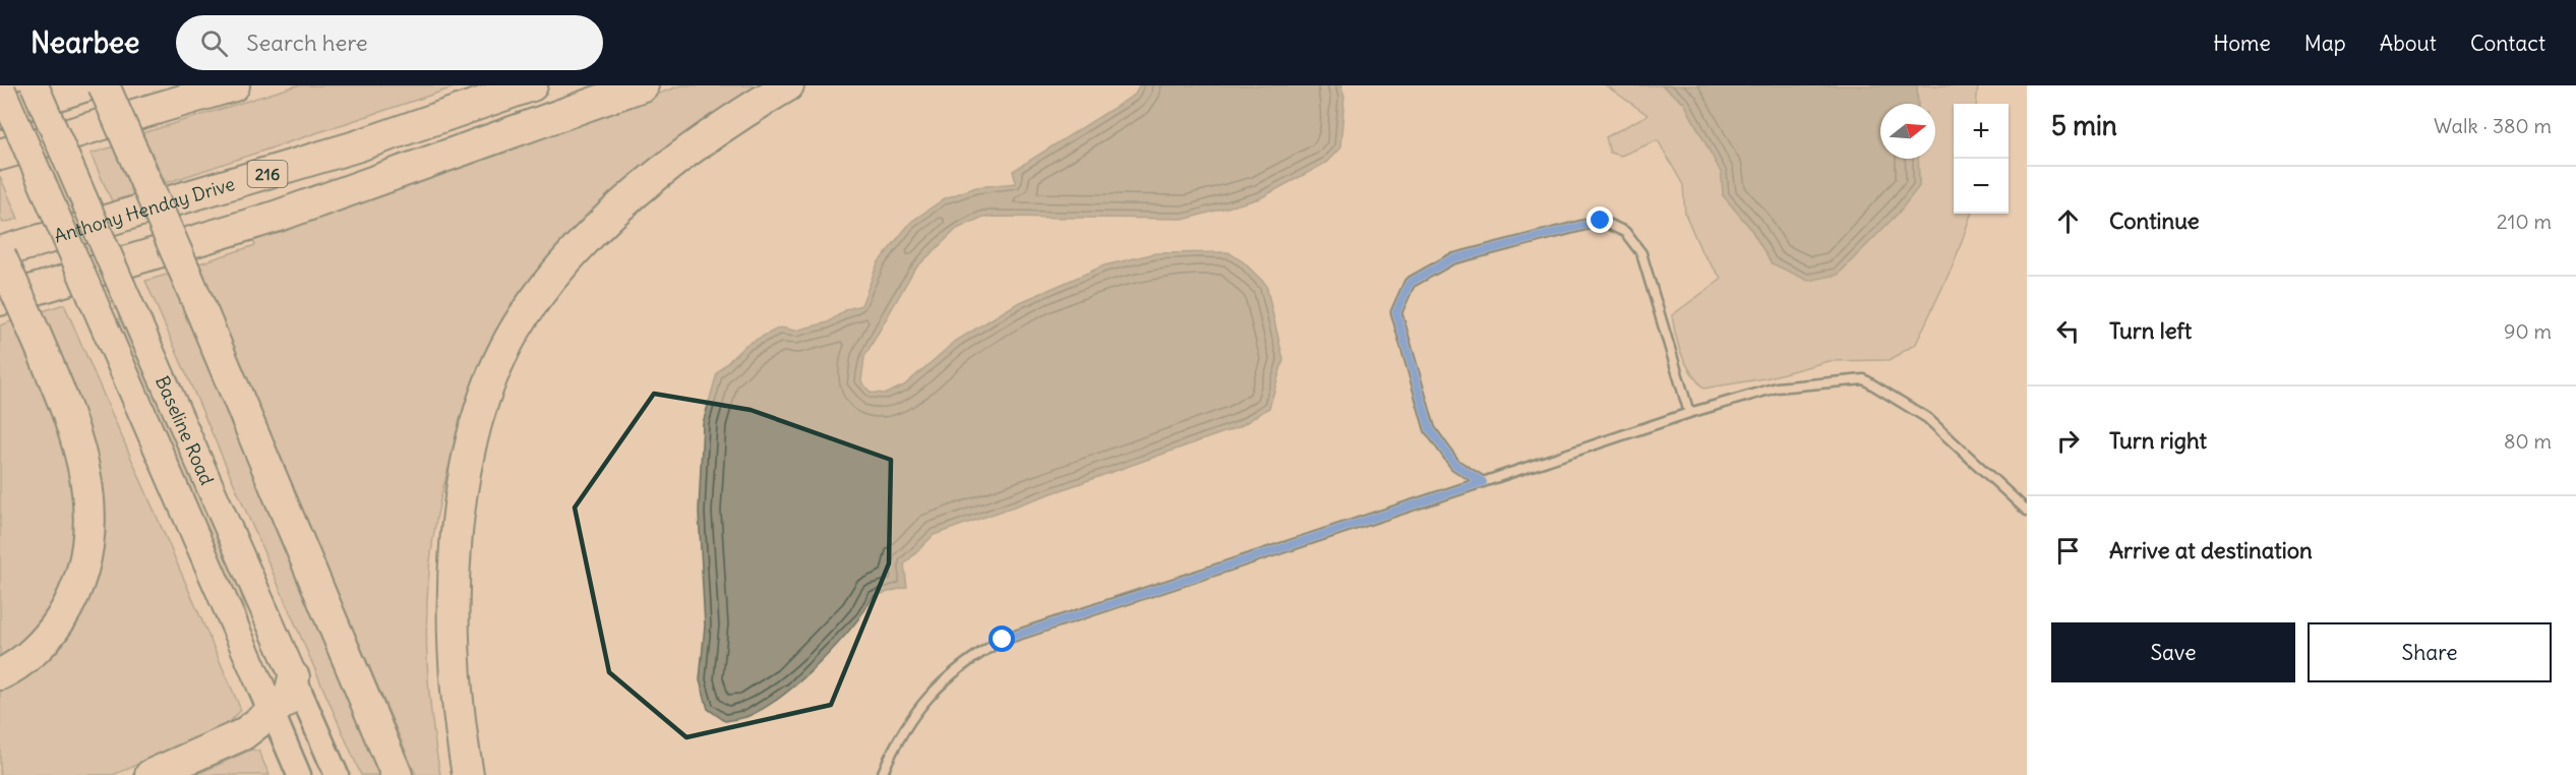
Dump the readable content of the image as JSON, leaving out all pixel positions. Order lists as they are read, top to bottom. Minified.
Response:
{"streets":{"highway":["216","Anthony Henday Drive"],"main road":["Baseline Road"]},"north":"right","page":{"header":"Nearbee","search":"Search here","nav":["Home","Map","About","Contact"],"heading":["5 min","Walk · 380 m"],"map_buttons":["+","−"],"list":[["Continue","210 m"],["Turn left","90 m"],["Turn right","80 m"],"Arrive at destination"],"buttons":["Save","Share"]}}
